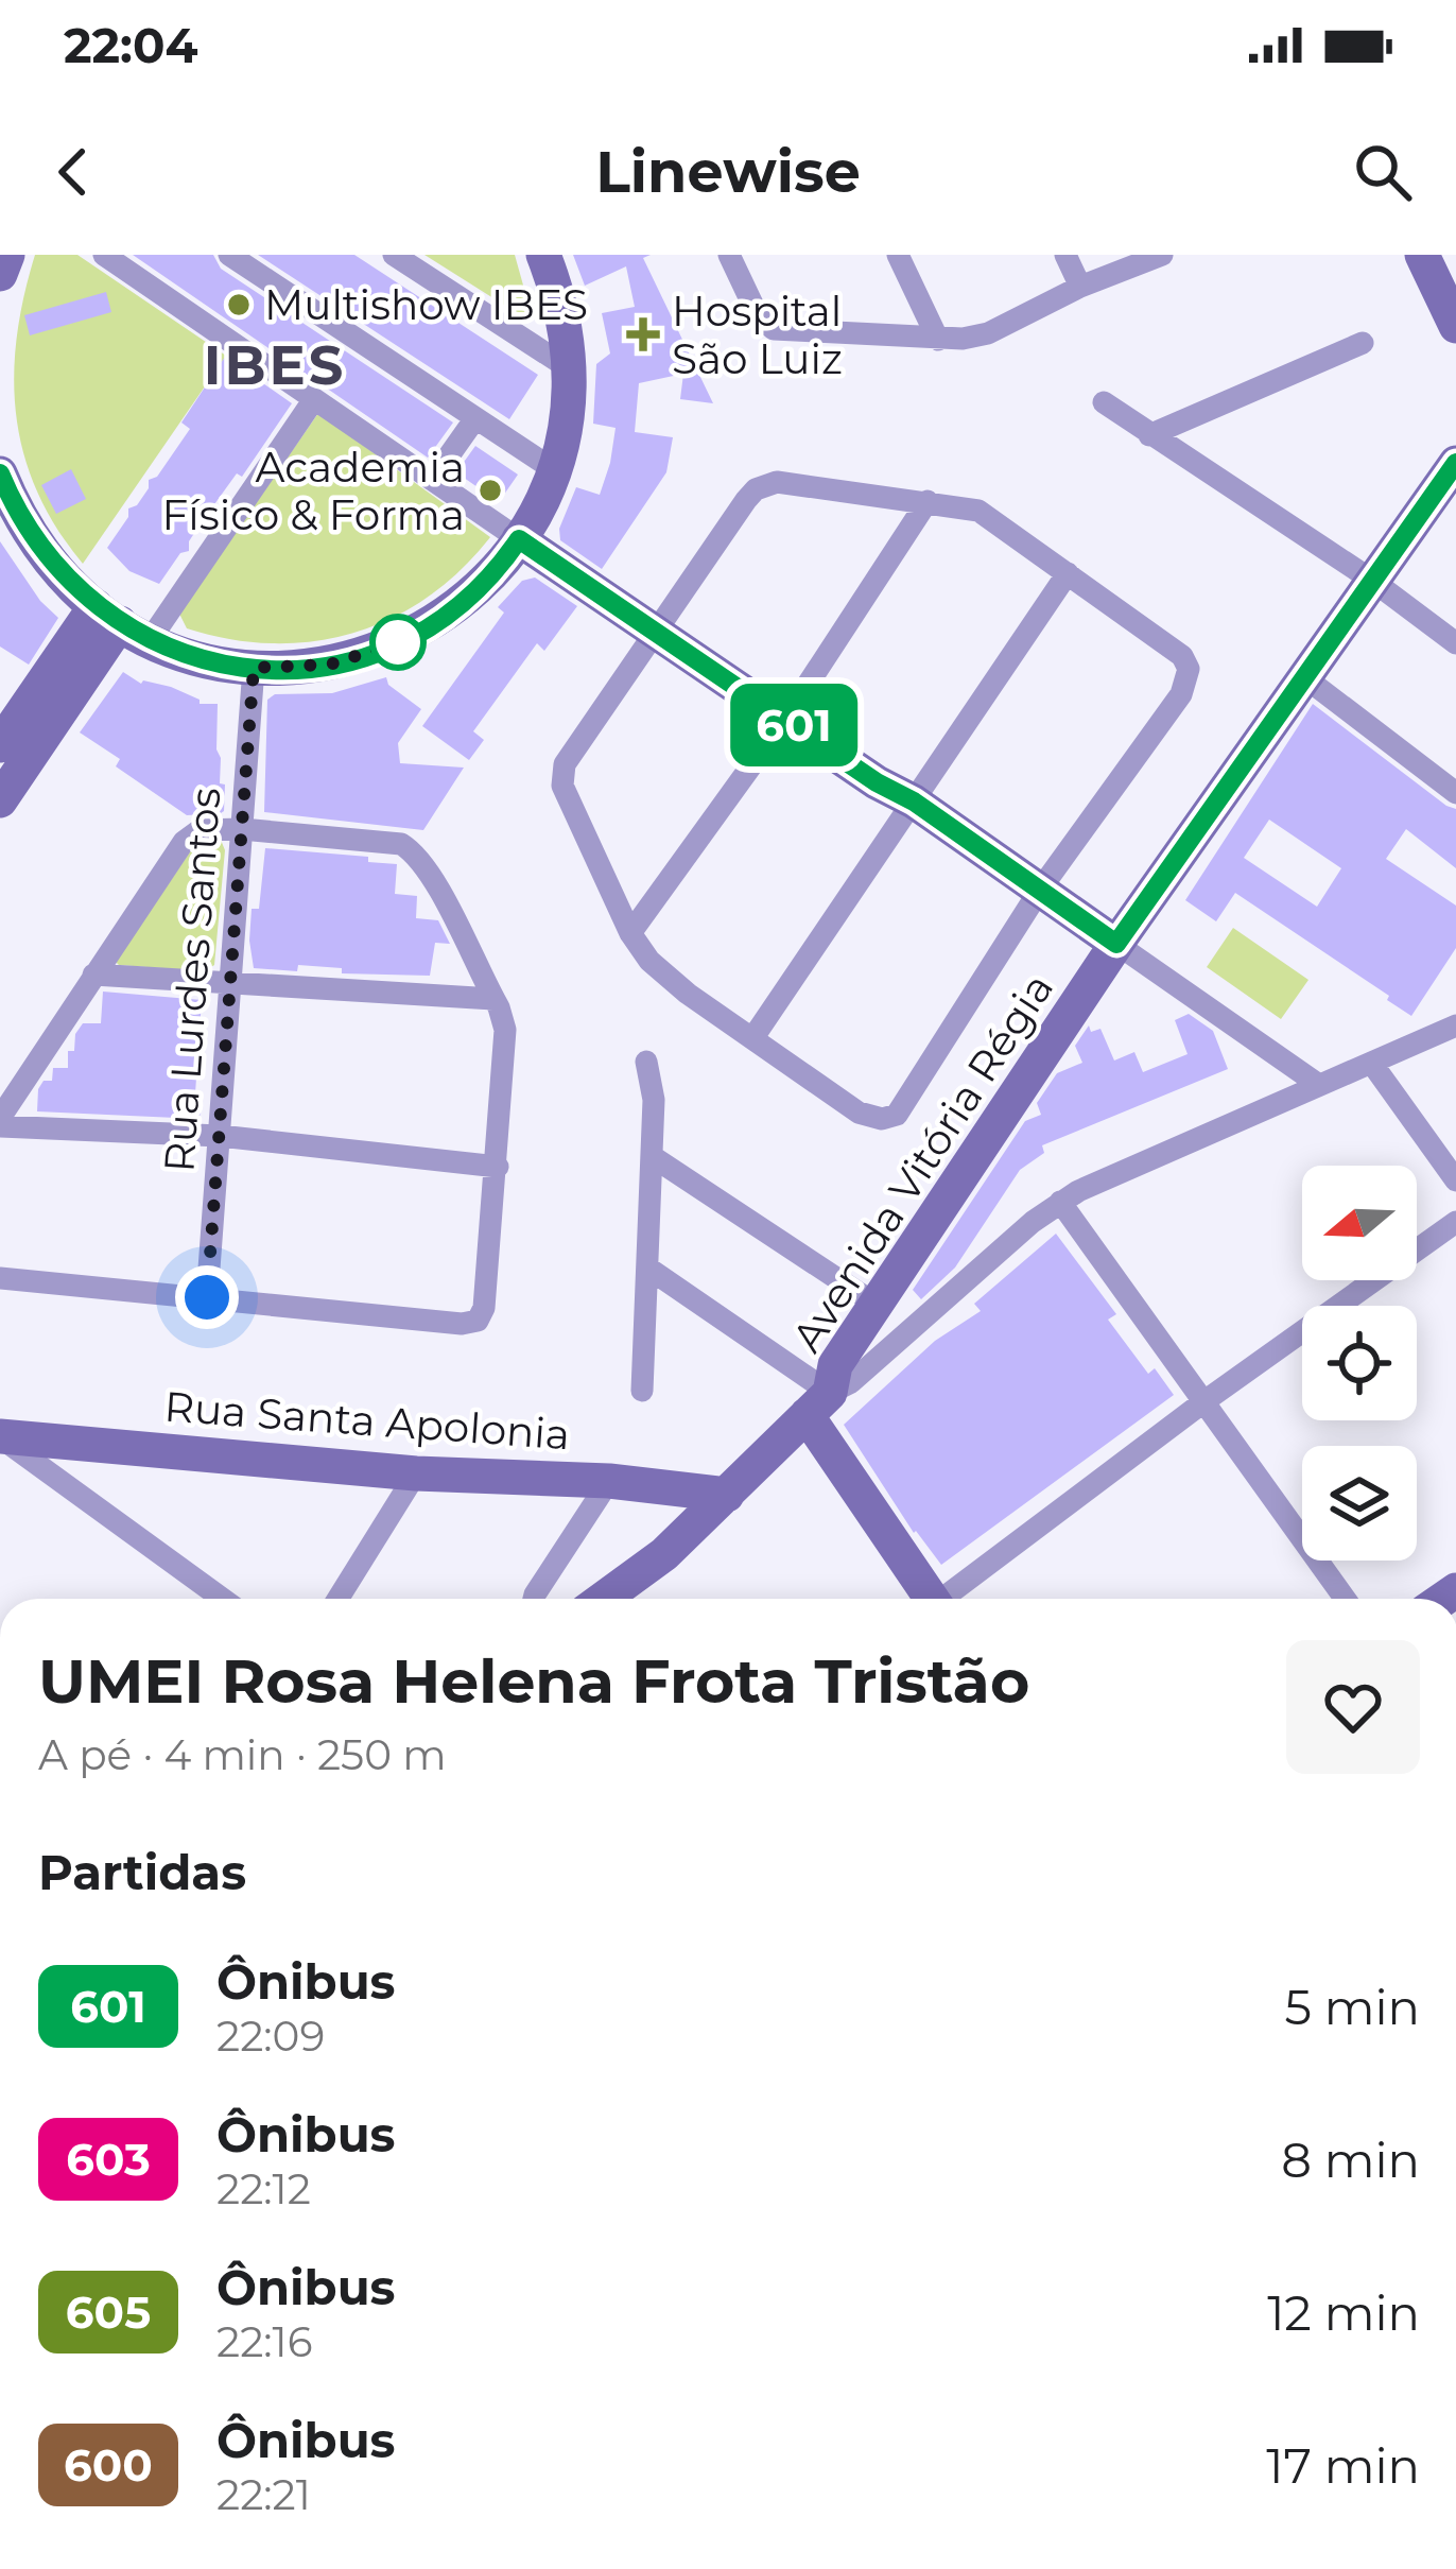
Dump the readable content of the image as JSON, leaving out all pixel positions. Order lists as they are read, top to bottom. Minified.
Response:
{"streets":{"street":["Rua Lurdes Santos","Avenida Vitória Régia","Rua Santa Apolonia"]},"crossings":[["Avenida Vitória Régia","Rua Santa Apolonia"]],"districts":["IBES"],"places":{"other":["Multishow IBES","Academia Físico & Forma"],"health":["Hospital São Luiz"]},"lines":["bus line 601"],"north":"left","page":{"status":"22:04","header":"Linewise","on_map":"601","heading":[["UMEI Rosa Helena Frota Tristão","A pé · 4 min · 250 m"],"Partidas"],"list":[{"mark":"601","name":"Ônibus","note":"22:09","value":"5 min"},{"mark":"603","name":"Ônibus","note":"22:12","value":"8 min"},{"mark":"605","name":"Ônibus","note":"22:16","value":"12 min"},{"mark":"600","name":"Ônibus","note":"22:21","value":"17 min"}]}}
